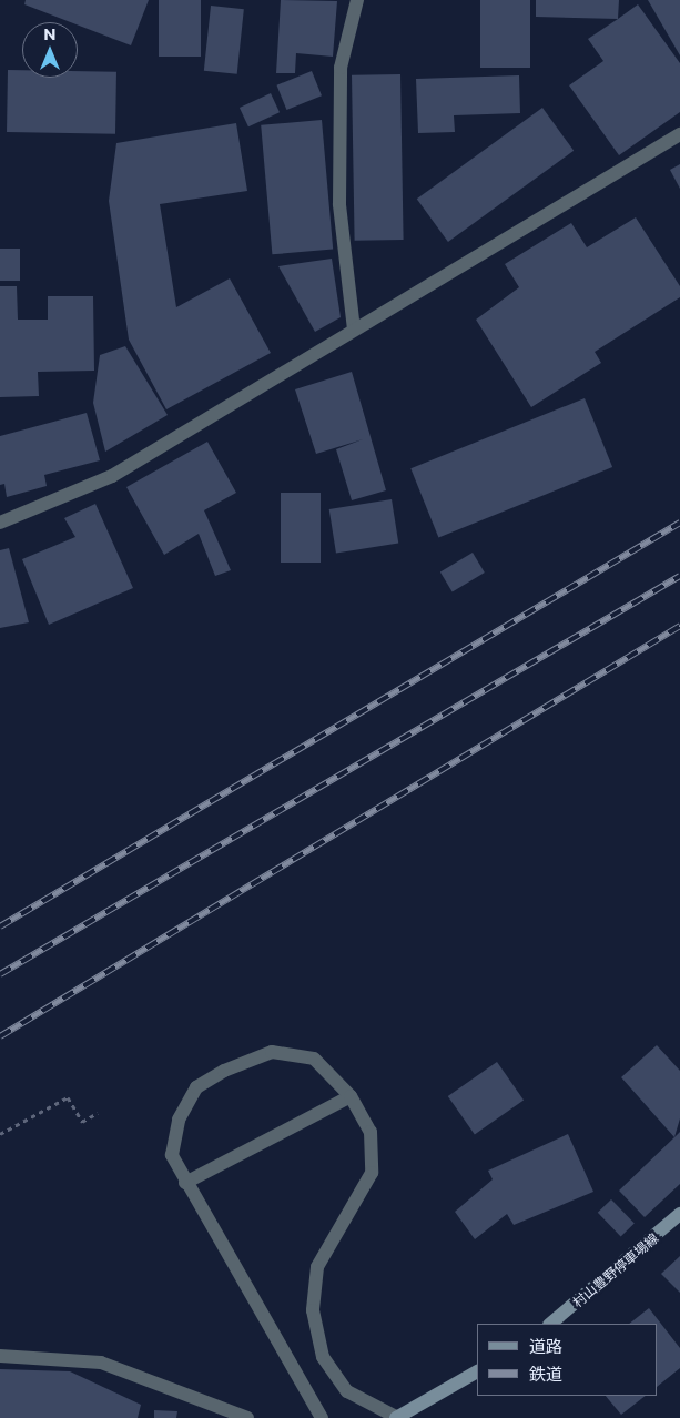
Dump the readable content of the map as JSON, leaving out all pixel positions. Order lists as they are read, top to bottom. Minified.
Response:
{"streets":{"main road":["村山豊野停車場線"]},"legend":["道路","鉄道"],"north":"top"}
